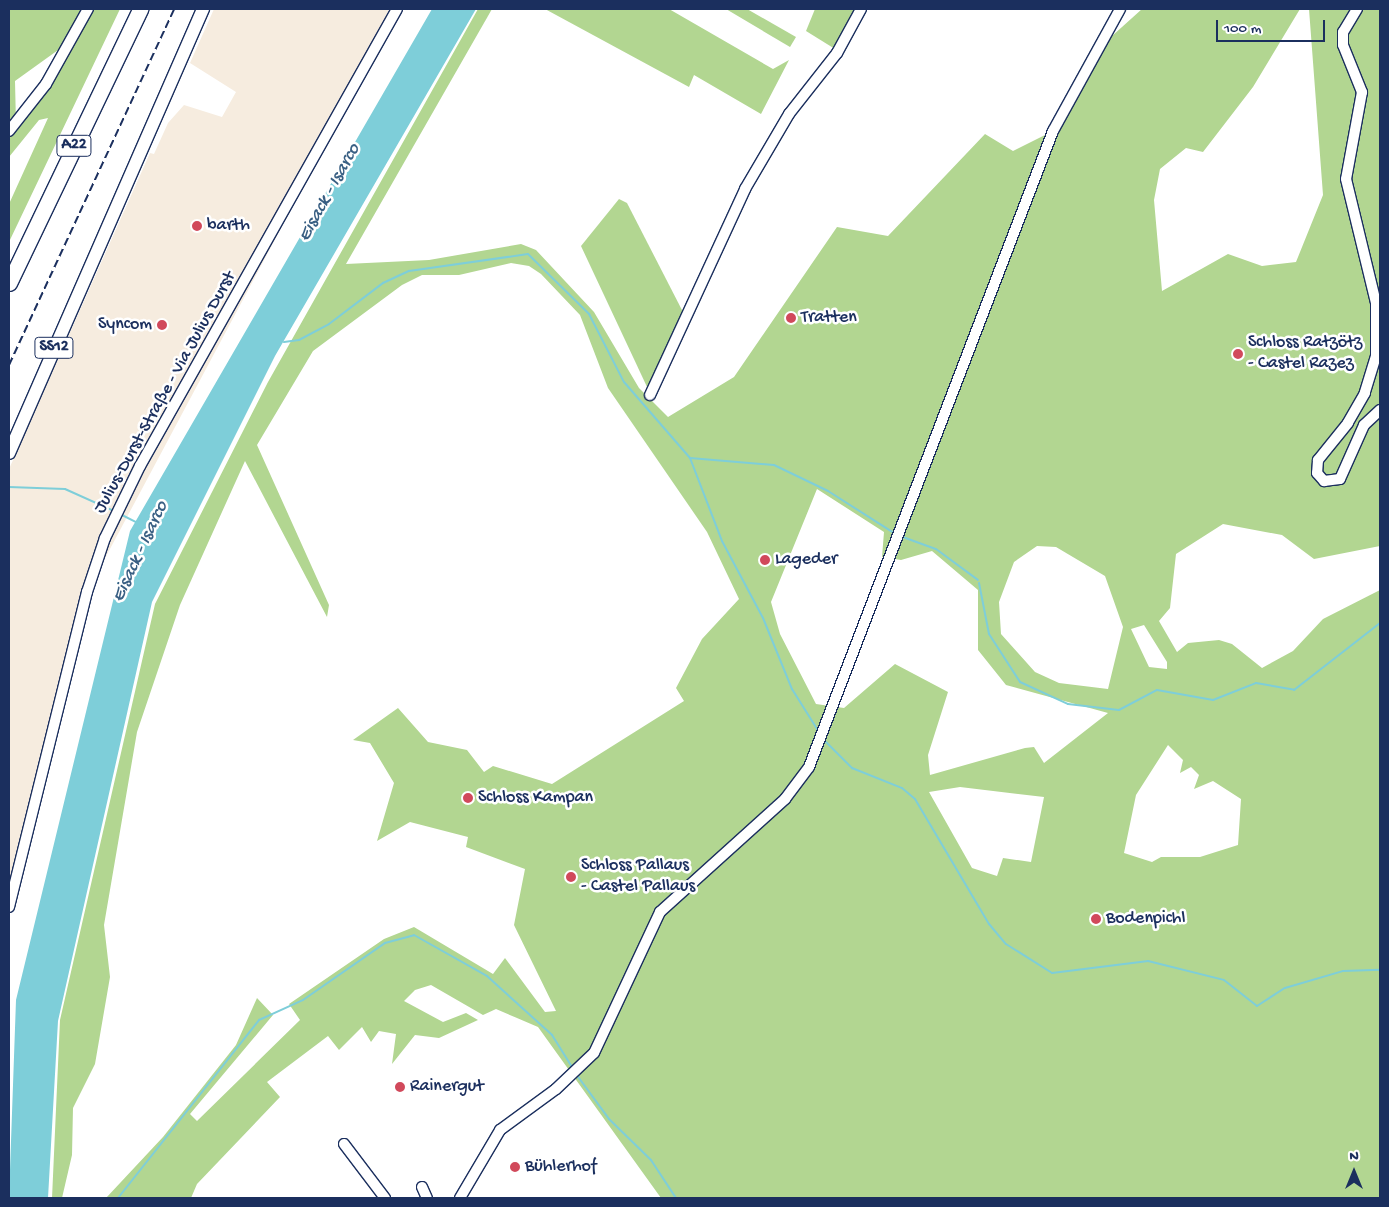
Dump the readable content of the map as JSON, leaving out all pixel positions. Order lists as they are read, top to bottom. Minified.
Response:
{"streets":{"highway":["A22"],"main road":["SS12"],"street":["Julius-Durst-Straße - Via Julius Durst"]},"water":["Eisack - Isarco"],"places":["barth","Tratten","Syncom","Schloss Ratzötz - Castel Razez","Lageder","Schloss Kampan","Schloss Pallaus - Castel Pallaus","Bodenpichl","Rainergut","Bühlerhof"],"scale_bar":"100 m","north":"top"}
